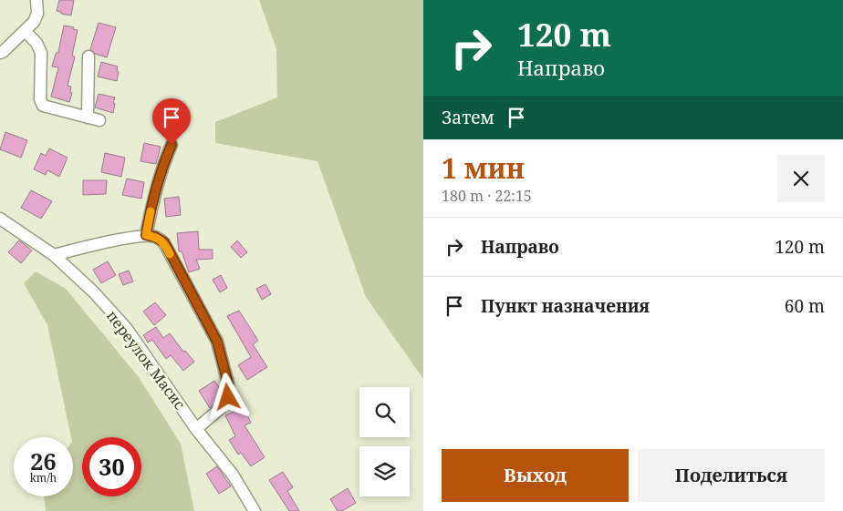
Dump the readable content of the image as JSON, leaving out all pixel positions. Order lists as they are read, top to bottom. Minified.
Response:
{"streets":{"street":["переулок Масис"]},"page":{"turn":["120 m","Направо"],"then":"Затем","heading":["1 мин","180 m · 22:15"],"list":[{"name":"Направо","value":"120 m"},{"name":"Пункт назначения","value":"60 m"}],"speed":"26 km/h","limit":"30","buttons":["Выход","Поделиться"]}}
